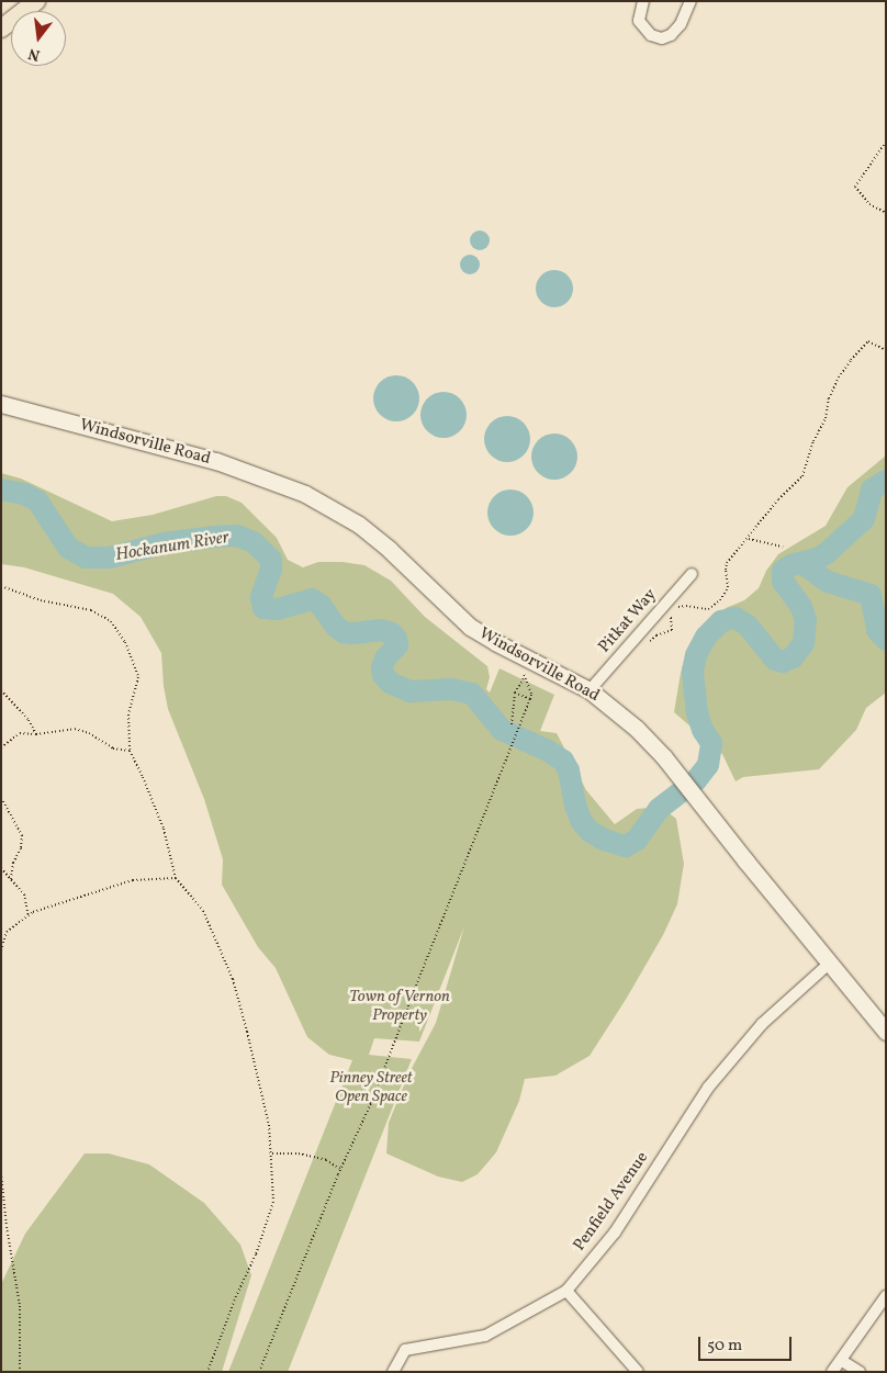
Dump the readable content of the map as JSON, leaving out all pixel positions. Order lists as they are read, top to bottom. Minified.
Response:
{"streets":{"main road":["Windsorville Road"],"street":["Pitkat Way","Penfield Avenue"]},"crossings":[["Windsorville Road","Pitkat Way"],["Windsorville Road","Penfield Avenue"]],"water":["Hockanum River"],"parks":["Town of Vernon Property","Pinney Street Open Space"],"scale_bar":"50 m","north":"bottom"}
